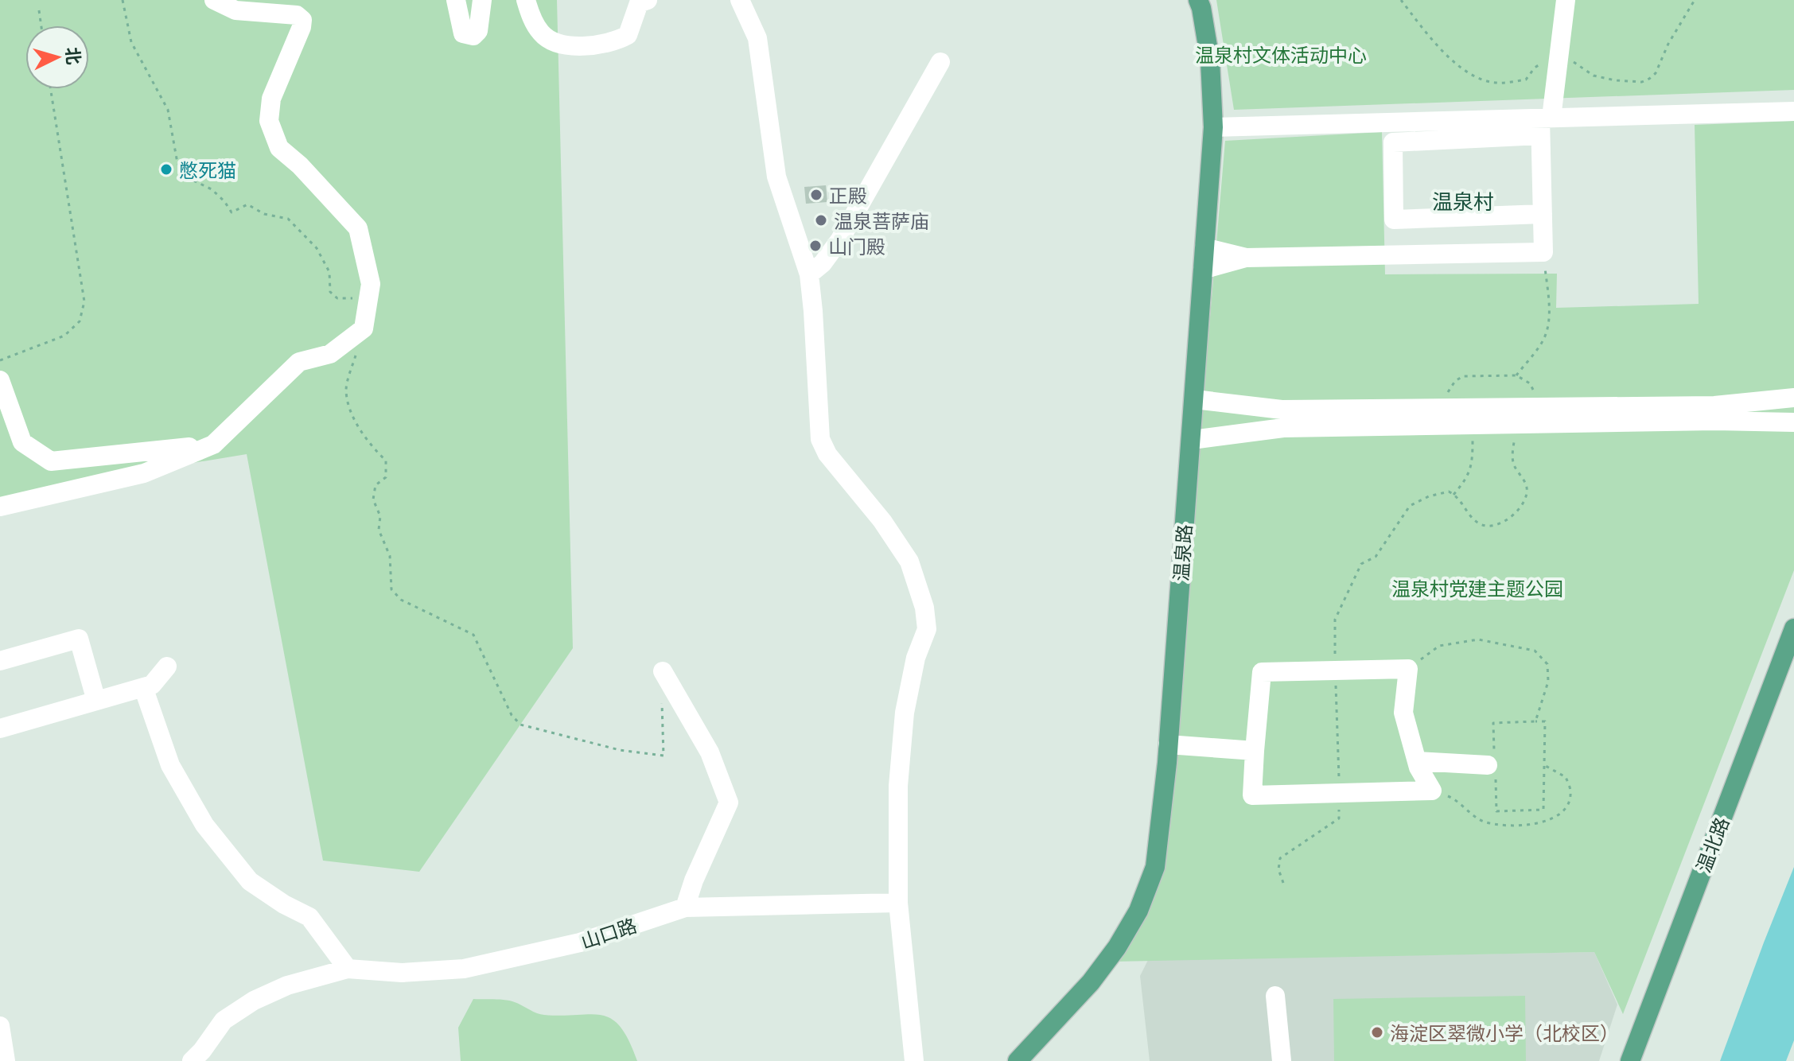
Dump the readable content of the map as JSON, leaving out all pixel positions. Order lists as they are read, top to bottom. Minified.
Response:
{"streets":{"main road":["温泉路","温北路"],"street":["山口路"]},"districts":["温泉村"],"parks":["温泉村文体活动中心","温泉村党建主题公园"],"places":["憋死猫","正殿","温泉菩萨庙","山门殿","海淀区翠微小学（北校区）"],"north":"right"}
